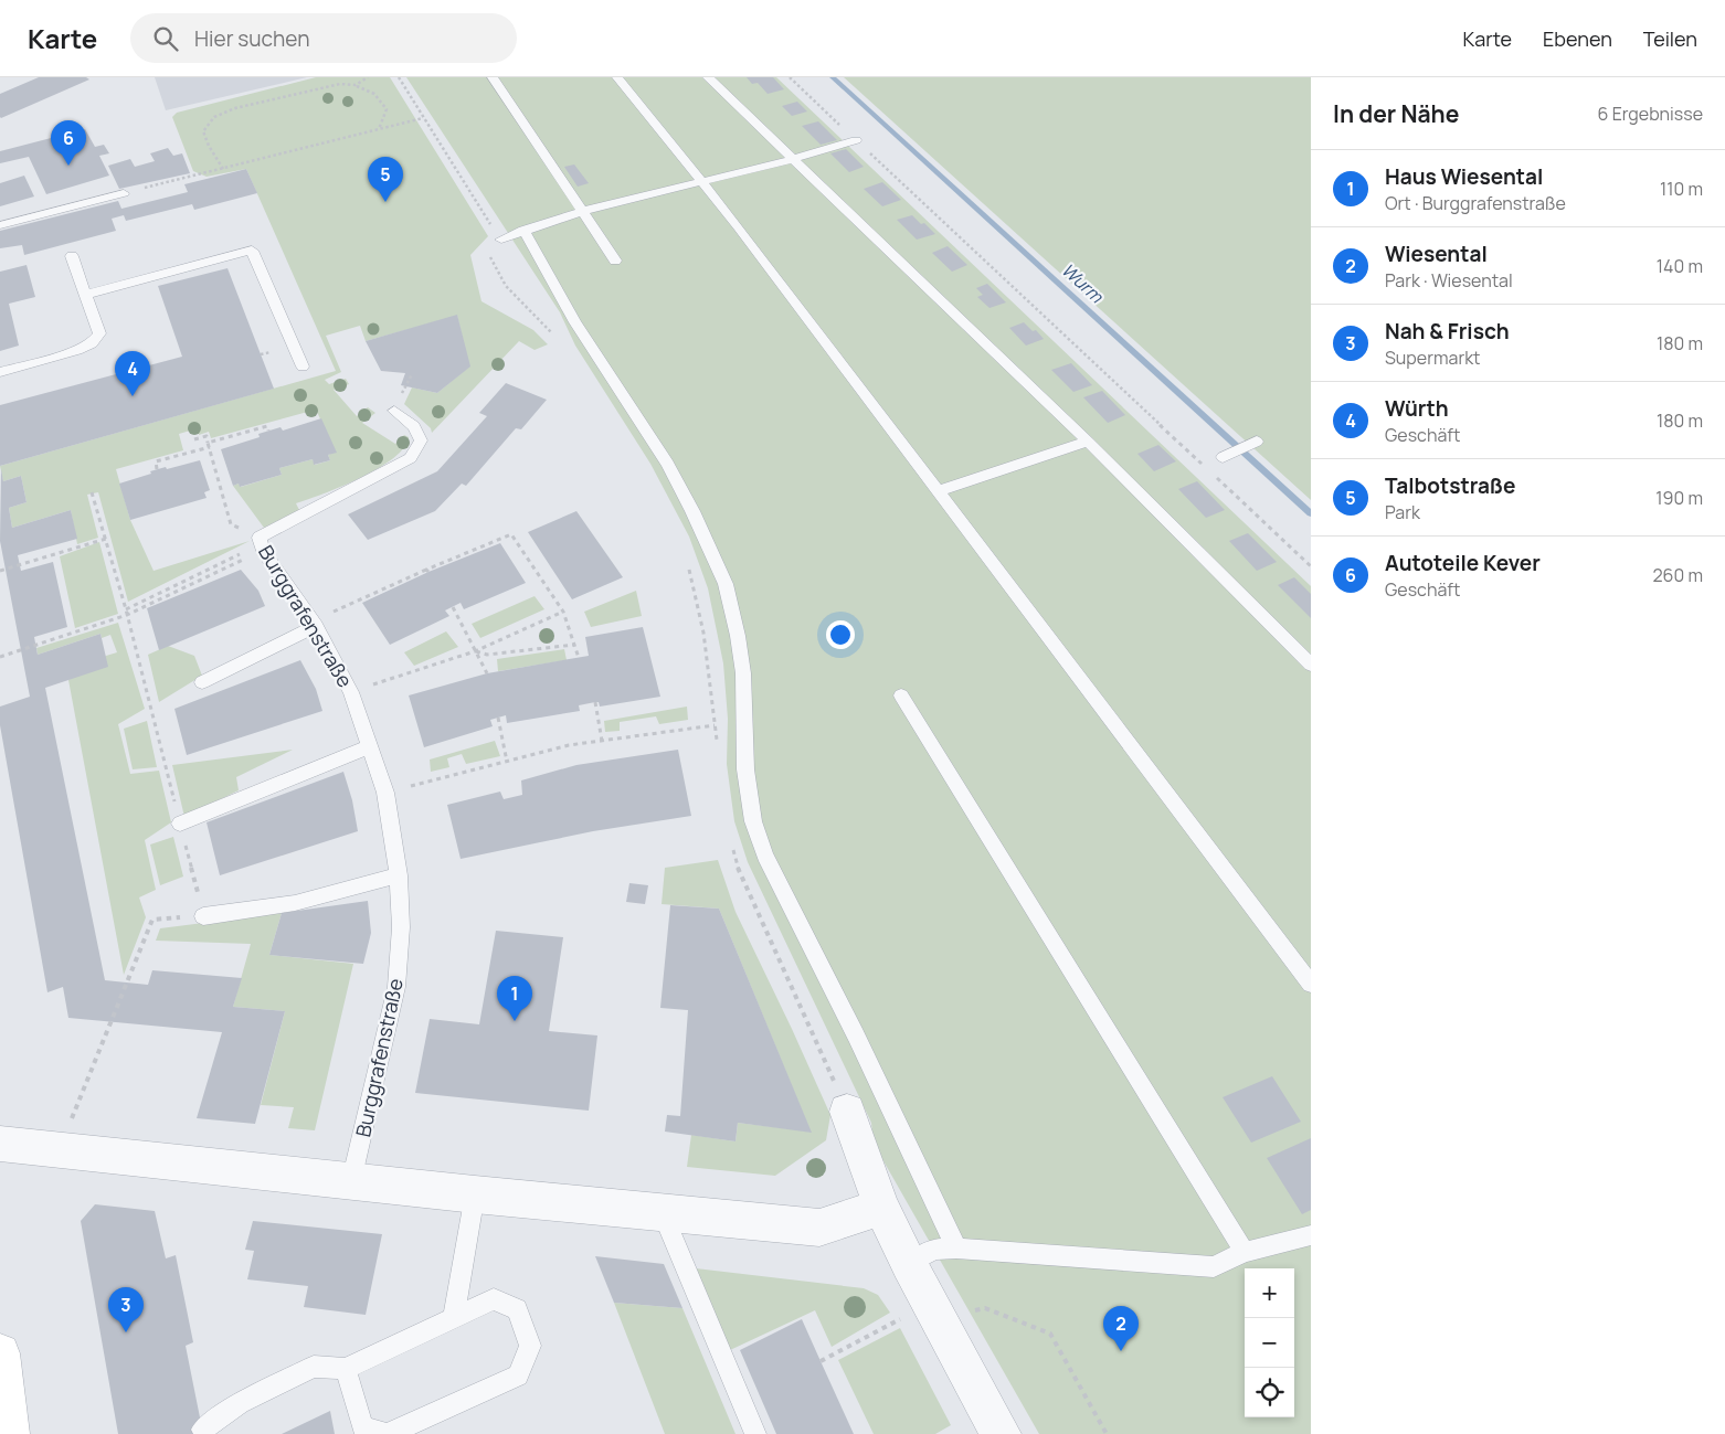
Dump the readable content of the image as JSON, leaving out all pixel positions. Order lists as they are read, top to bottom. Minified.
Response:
{"streets":{"lane":["Burggrafenstraße"]},"water":["Wurm"],"page":{"header":"Karte","search":"Hier suchen","nav":["Karte","Ebenen","Teilen"],"heading":["In der Nähe","6 Ergebnisse"],"pins":["6","5","4","1","3","2"],"list":[{"mark":"1","name":"Haus Wiesental","note":"Ort · Burggrafenstraße","value":"110 m"},{"mark":"2","name":"Wiesental","note":"Park · Wiesental","value":"140 m"},{"mark":"3","name":"Nah & Frisch","note":"Supermarkt","value":"180 m"},{"mark":"4","name":"Würth","note":"Geschäft","value":"180 m"},{"mark":"5","name":"Talbotstraße","note":"Park","value":"190 m"},{"mark":"6","name":"Autoteile Kever","note":"Geschäft","value":"260 m"}],"map_buttons":["+","−"]}}
